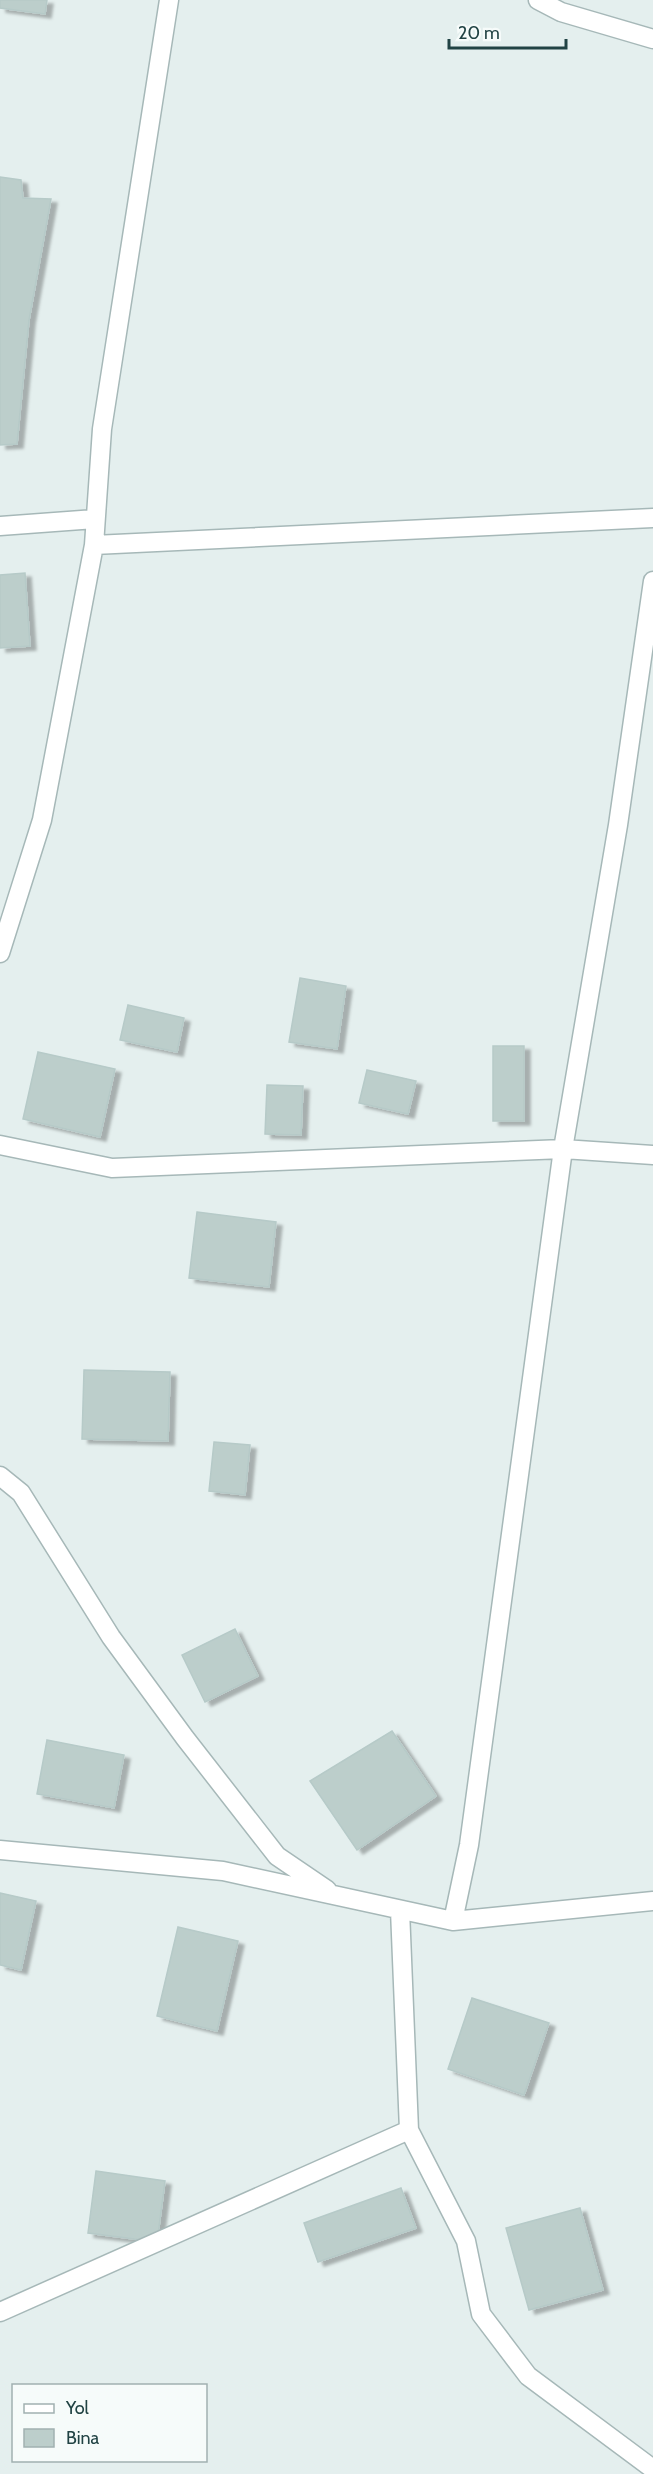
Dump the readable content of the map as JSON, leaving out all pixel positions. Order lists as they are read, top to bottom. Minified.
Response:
{"legend":["Yol","Bina"],"scale_bar":"20 m"}
